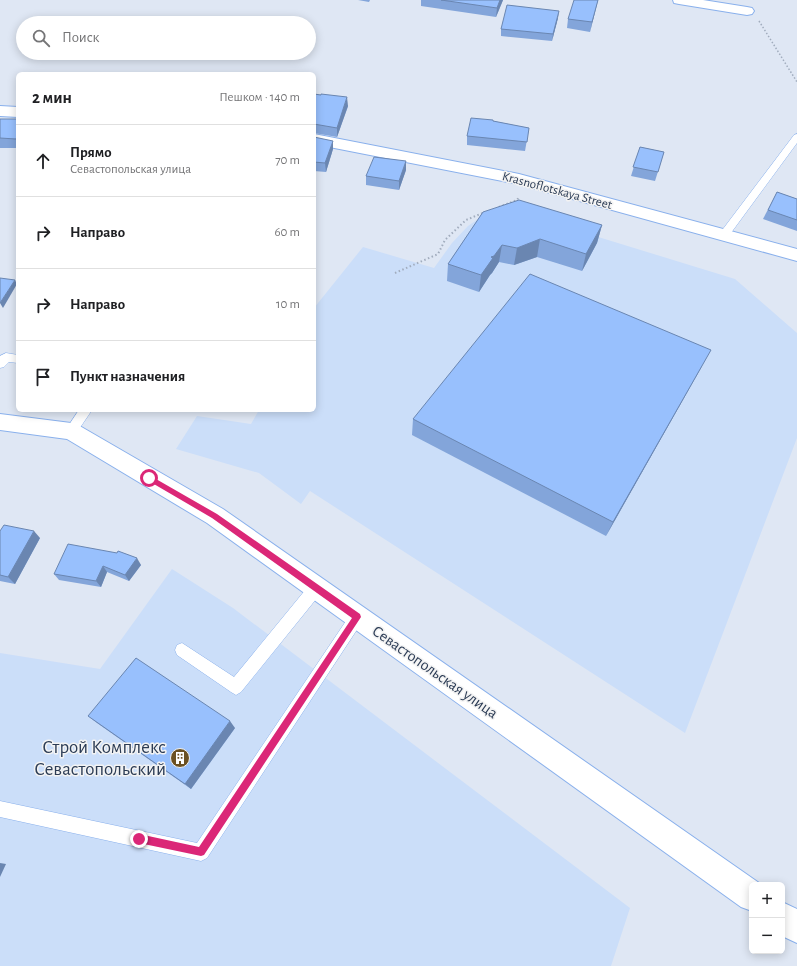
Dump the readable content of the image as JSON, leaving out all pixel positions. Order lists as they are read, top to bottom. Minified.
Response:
{"streets":{"street":["Krasnoflotskaya Street","Севастопольская улица"]},"places":{"building":["Строй Комплекс Севастопольский"]},"page":{"search":"Поиск","heading":["2 мин","Пешком · 140 m"],"list":[["Прямо","Севастопольская улица","70 m"],["Направо","60 m"],["Направо","10 m"],"Пункт назначения"],"map_buttons":["+","−"]}}
